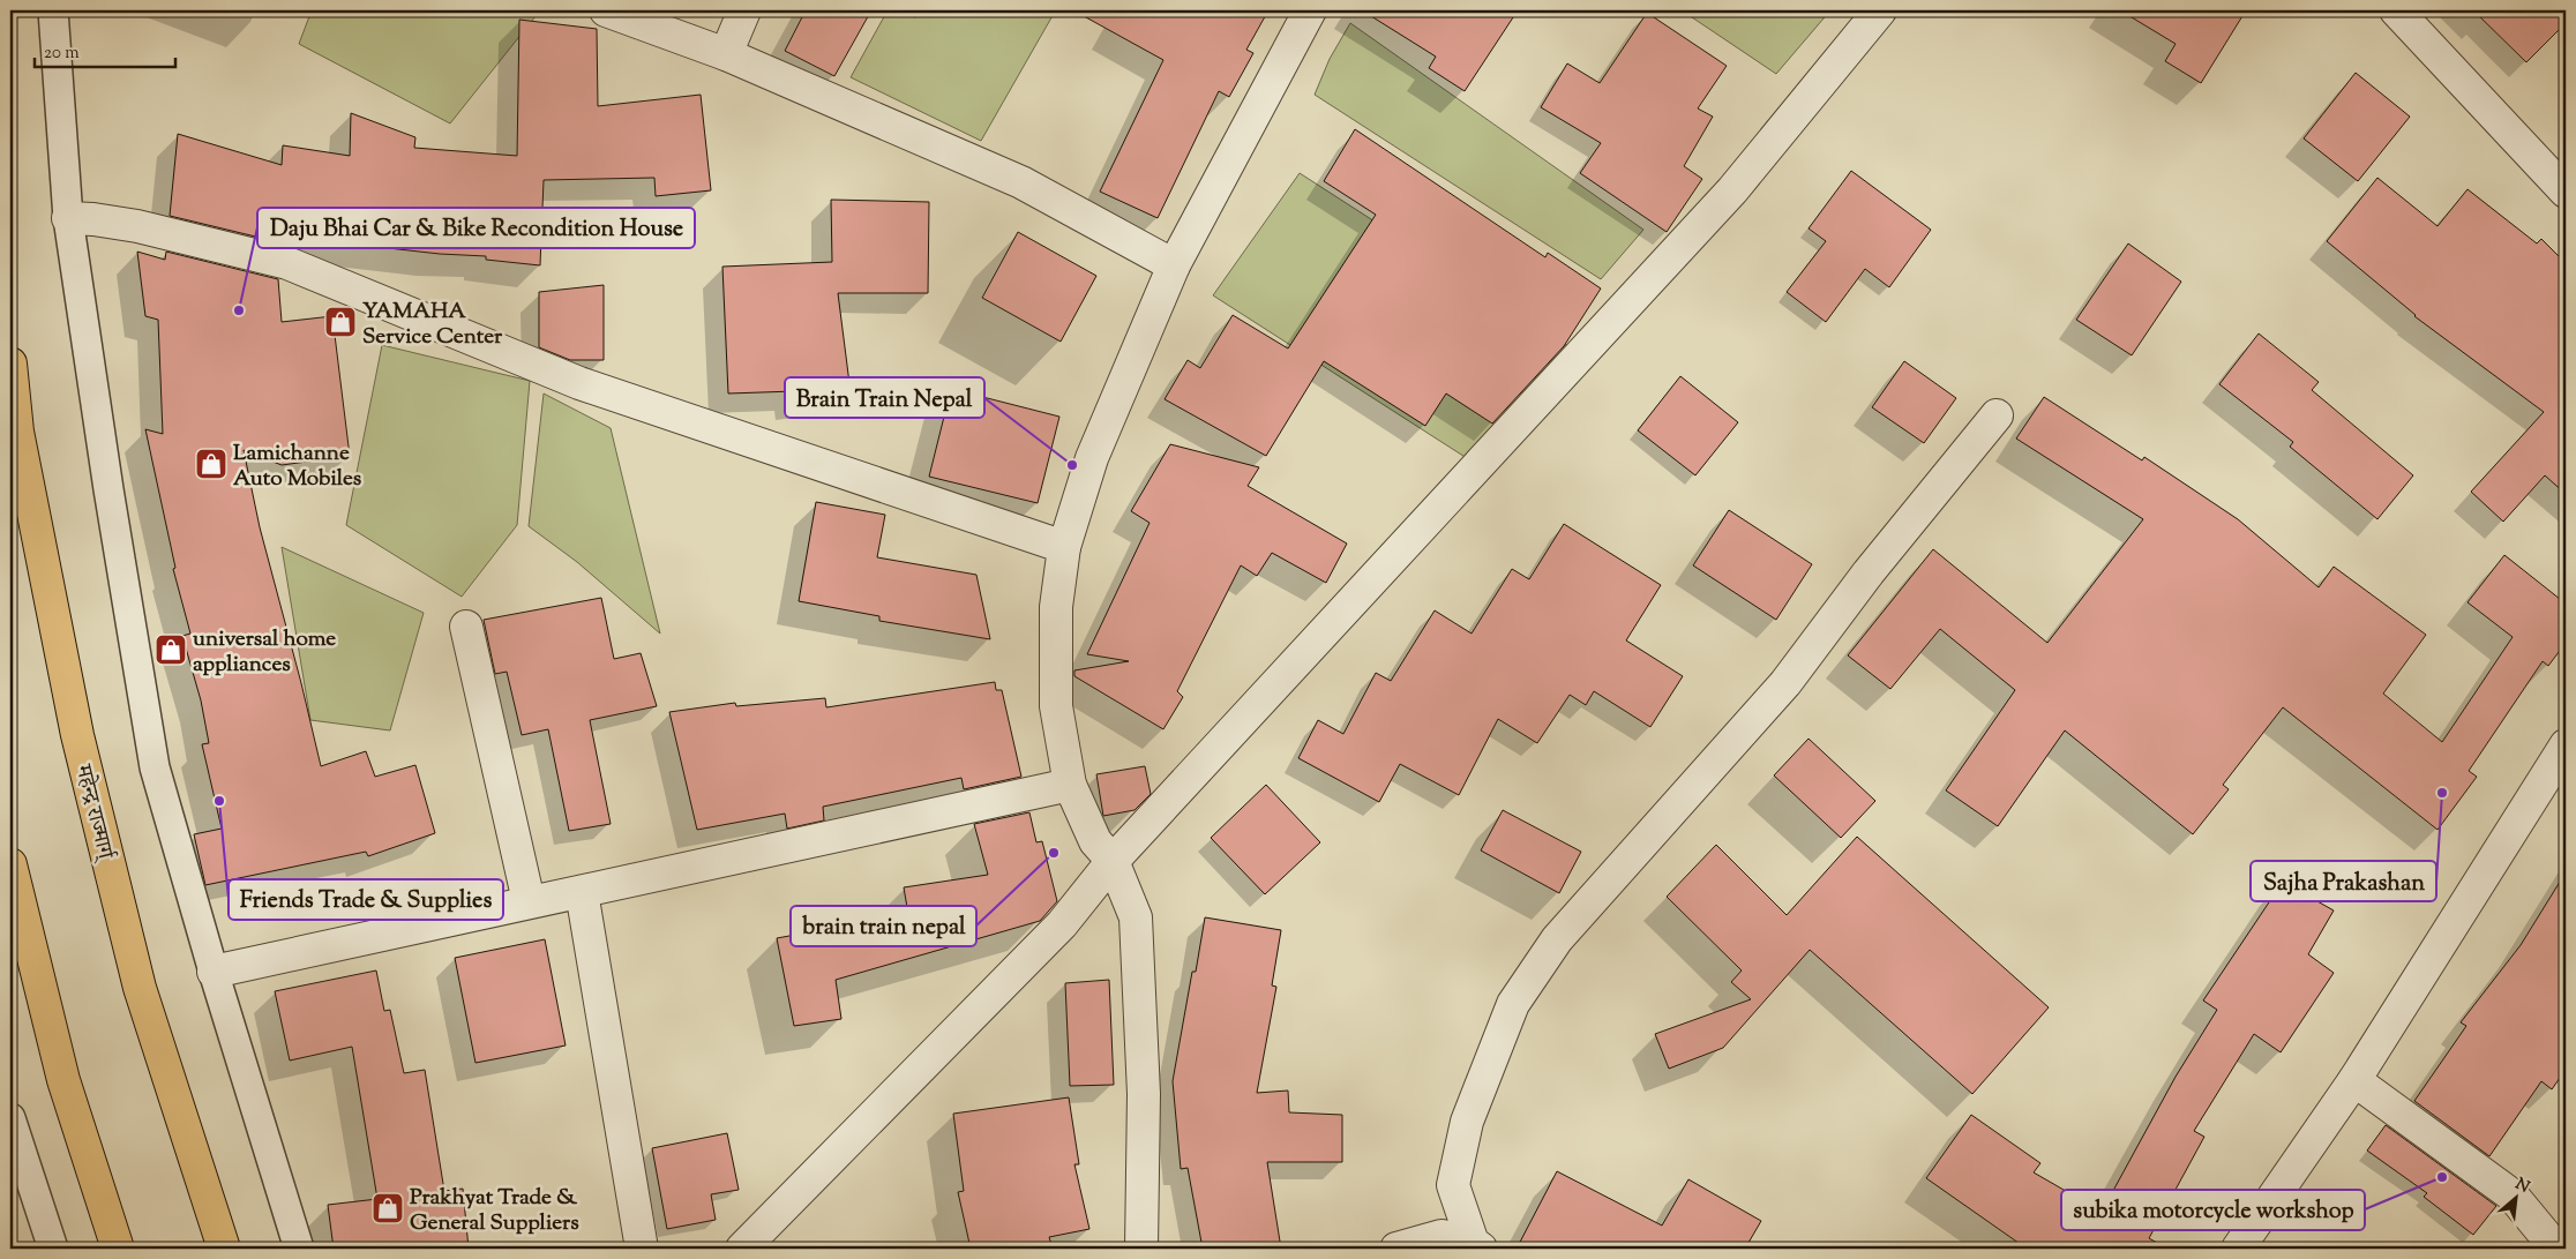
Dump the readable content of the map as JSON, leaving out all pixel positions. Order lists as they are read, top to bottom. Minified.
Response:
{"streets":{"highway":["महेन्द्र राज्मार्ग्"]},"places":{"other":["Daju Bhai Car & Bike Recondition House","Brain Train Nepal","Sajha Prakashan","Friends Trade & Supplies","brain train nepal","subika motorcycle workshop"],"shop":["YAMAHA Service Center","Lamichanne Auto Mobiles","universal home appliances","Prakhyat Trade & General Suppliers"]},"scale_bar":"20 m","north":"top right"}
